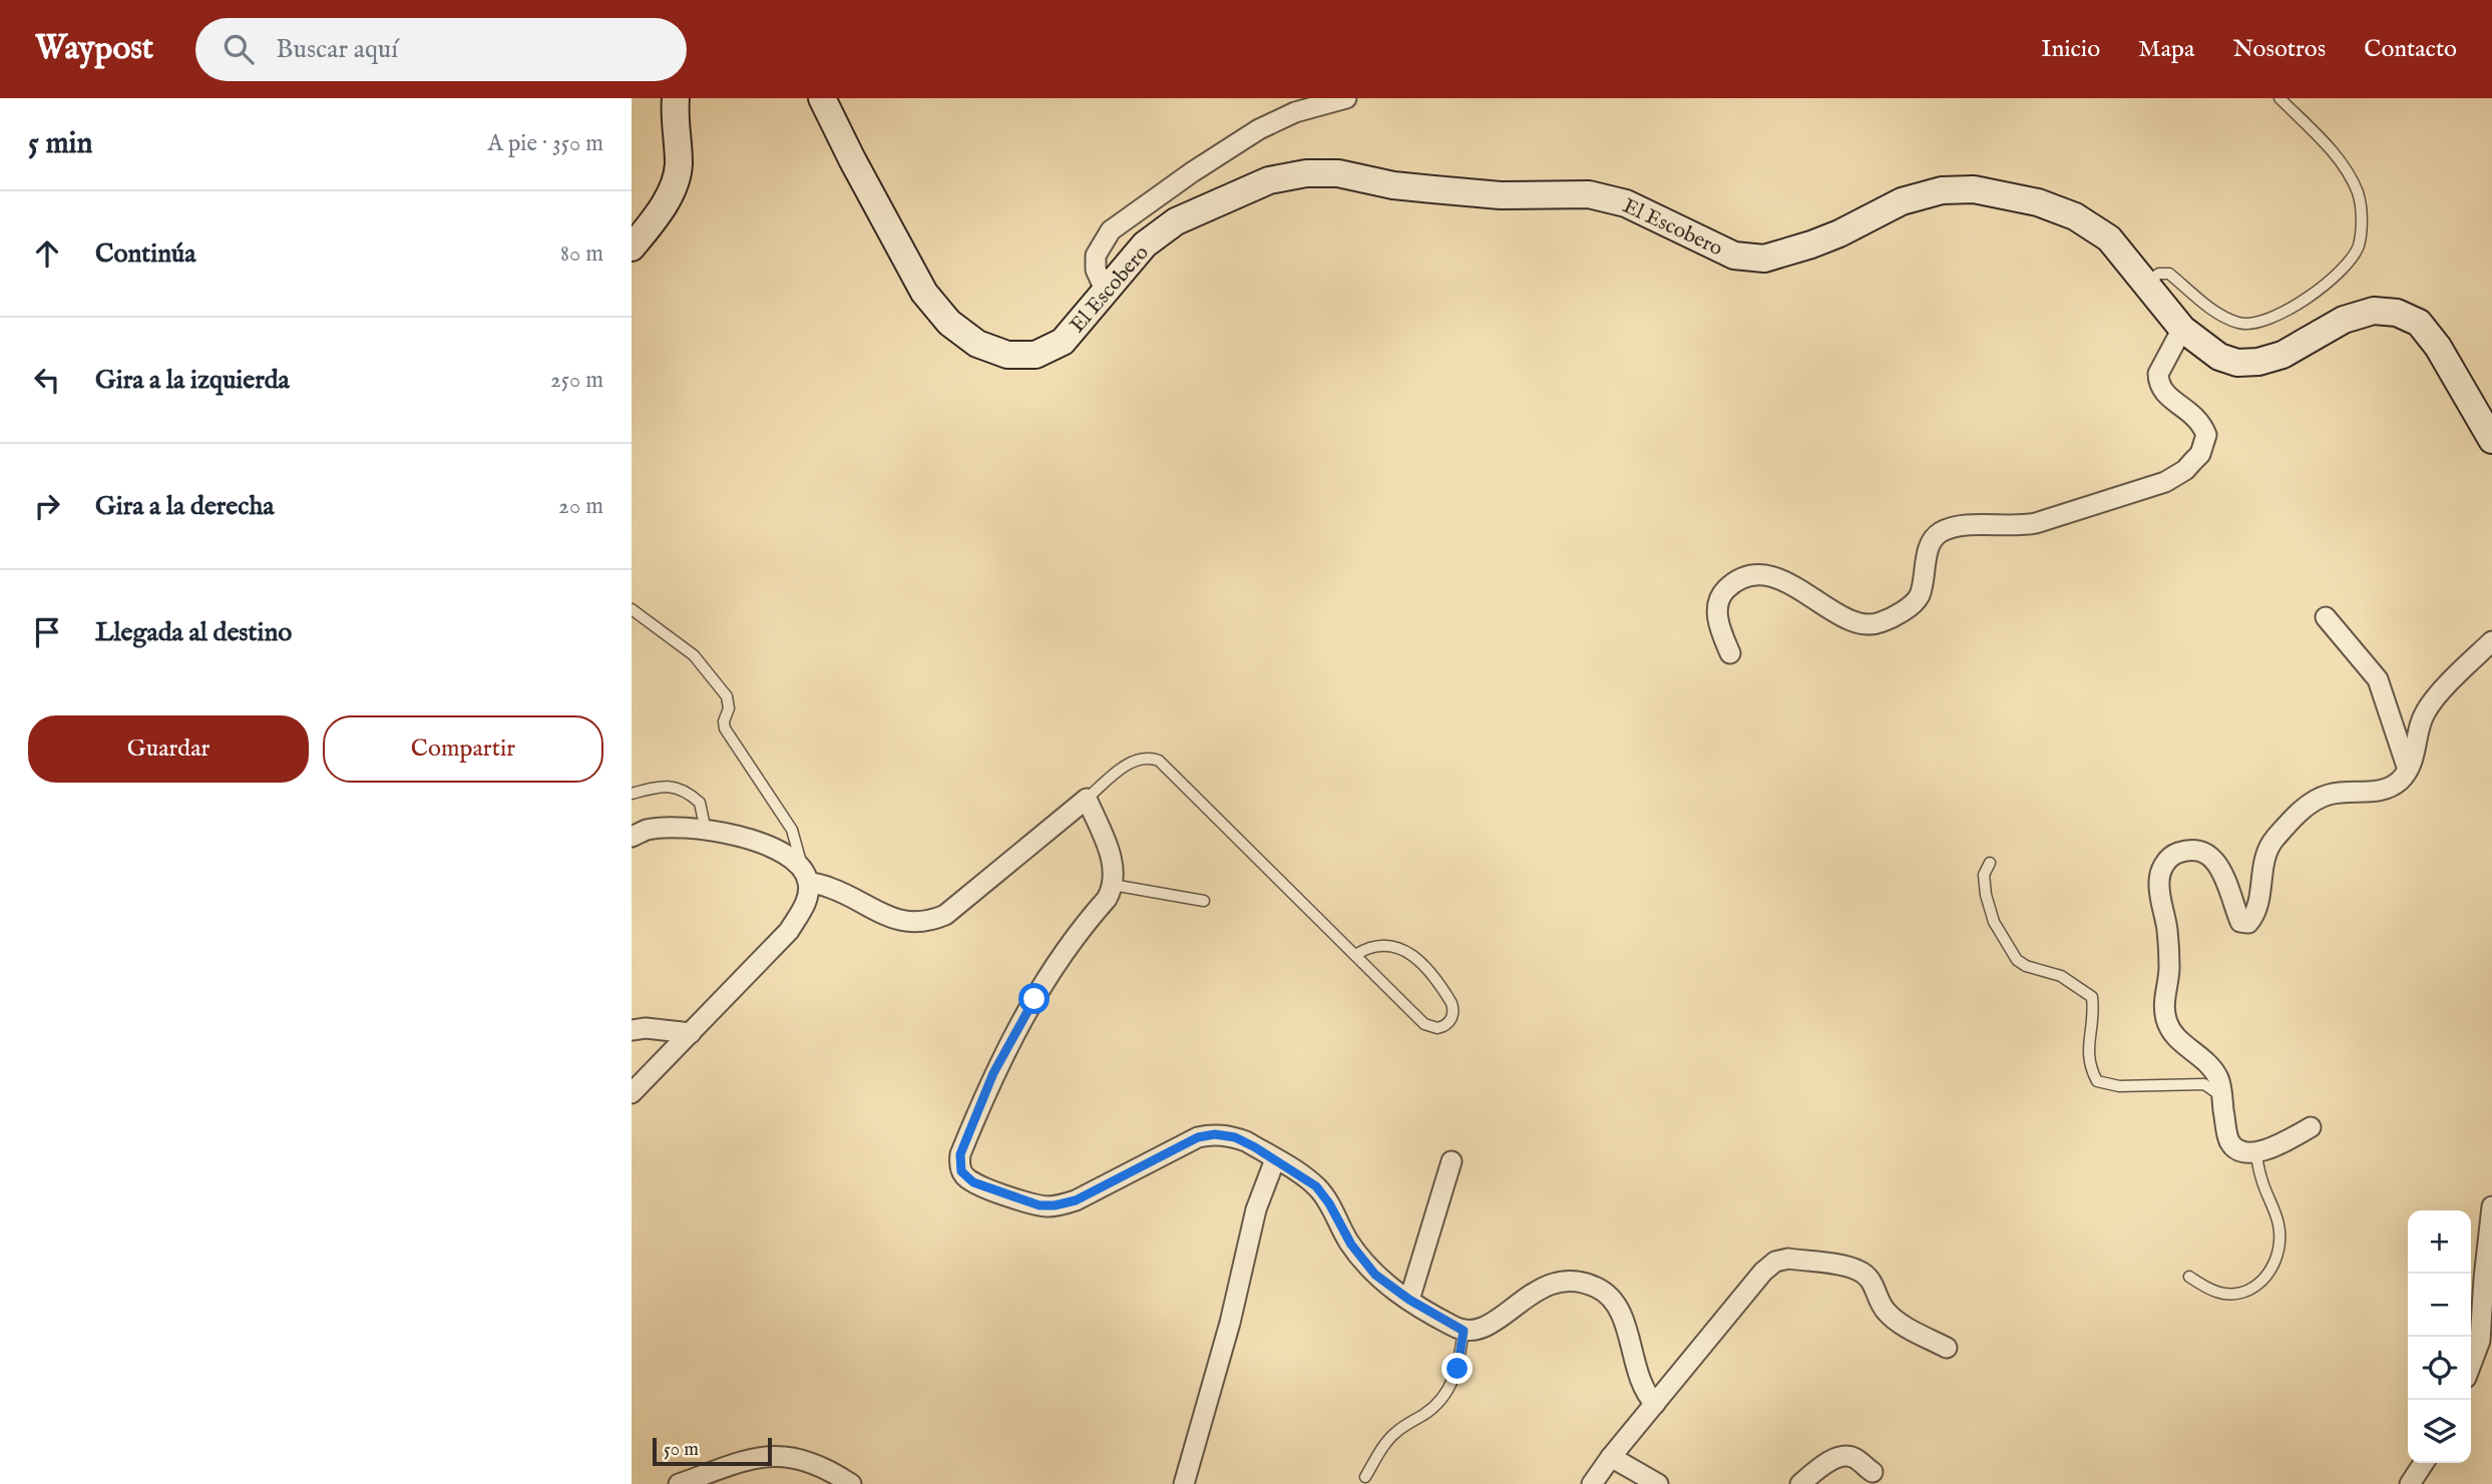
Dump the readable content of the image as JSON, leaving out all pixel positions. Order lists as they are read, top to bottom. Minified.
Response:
{"streets":{"main road":["El Escobero"]},"scale_bar":"50 m","page":{"header":"Waypost","search":"Buscar aquí","nav":["Inicio","Mapa","Nosotros","Contacto"],"heading":["5 min","A pie · 350 m"],"list":[["Continúa","80 m"],["Gira a la izquierda","250 m"],["Gira a la derecha","20 m"],"Llegada al destino"],"buttons":["Guardar","Compartir"],"map_buttons":["+","−"],"scale":"50 m"}}
